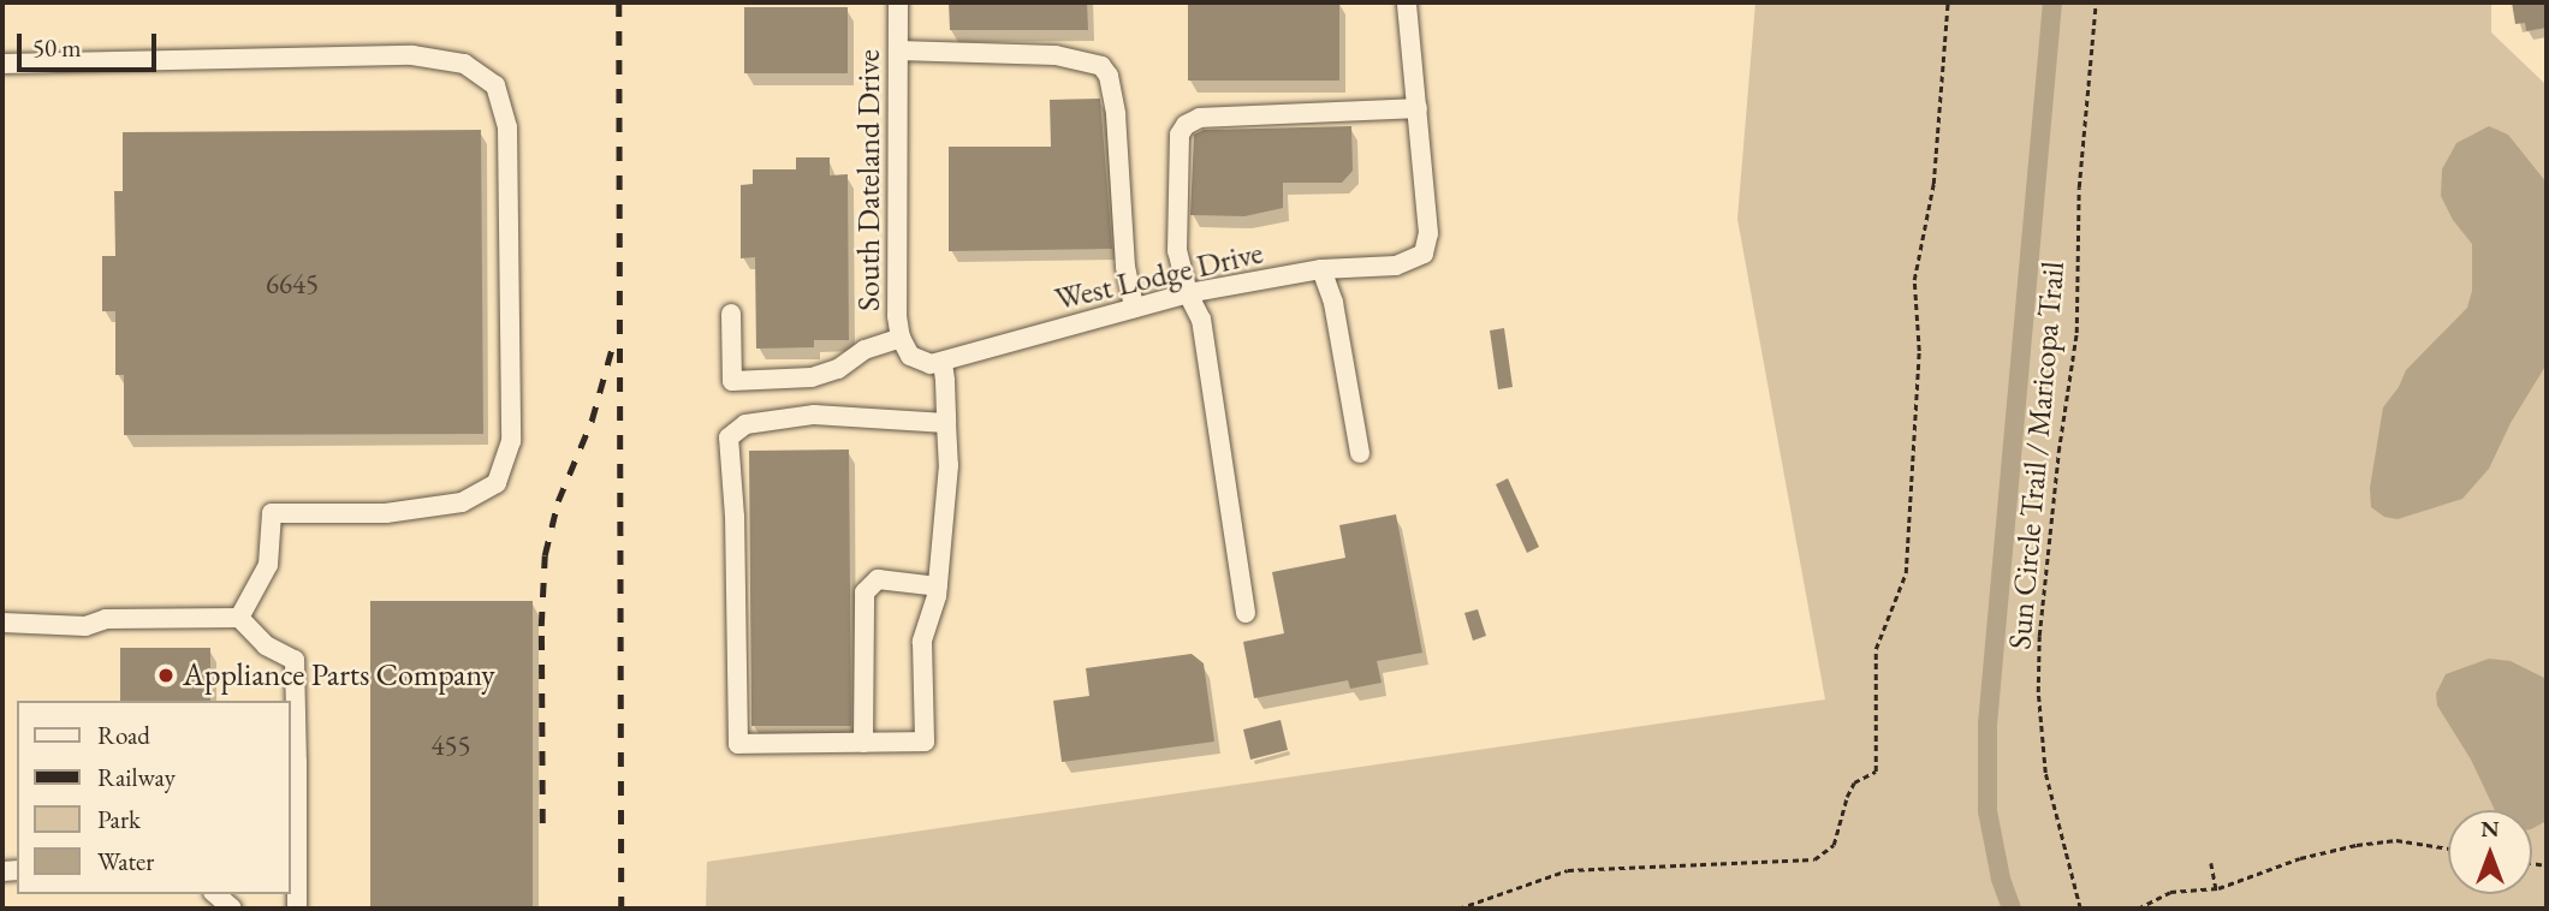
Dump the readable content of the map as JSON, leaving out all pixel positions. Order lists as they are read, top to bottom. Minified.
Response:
{"streets":{"street":["South Dateland Drive","West Lodge Drive"],"path":["Sun Circle Trail / Maricopa Trail"]},"crossings":[["South Dateland Drive","West Lodge Drive"]],"places":["Appliance Parts Company"],"house_numbers":["6645","455"],"legend":["Road","Railway","Park","Water"],"scale_bar":"50 m","north":"top"}
